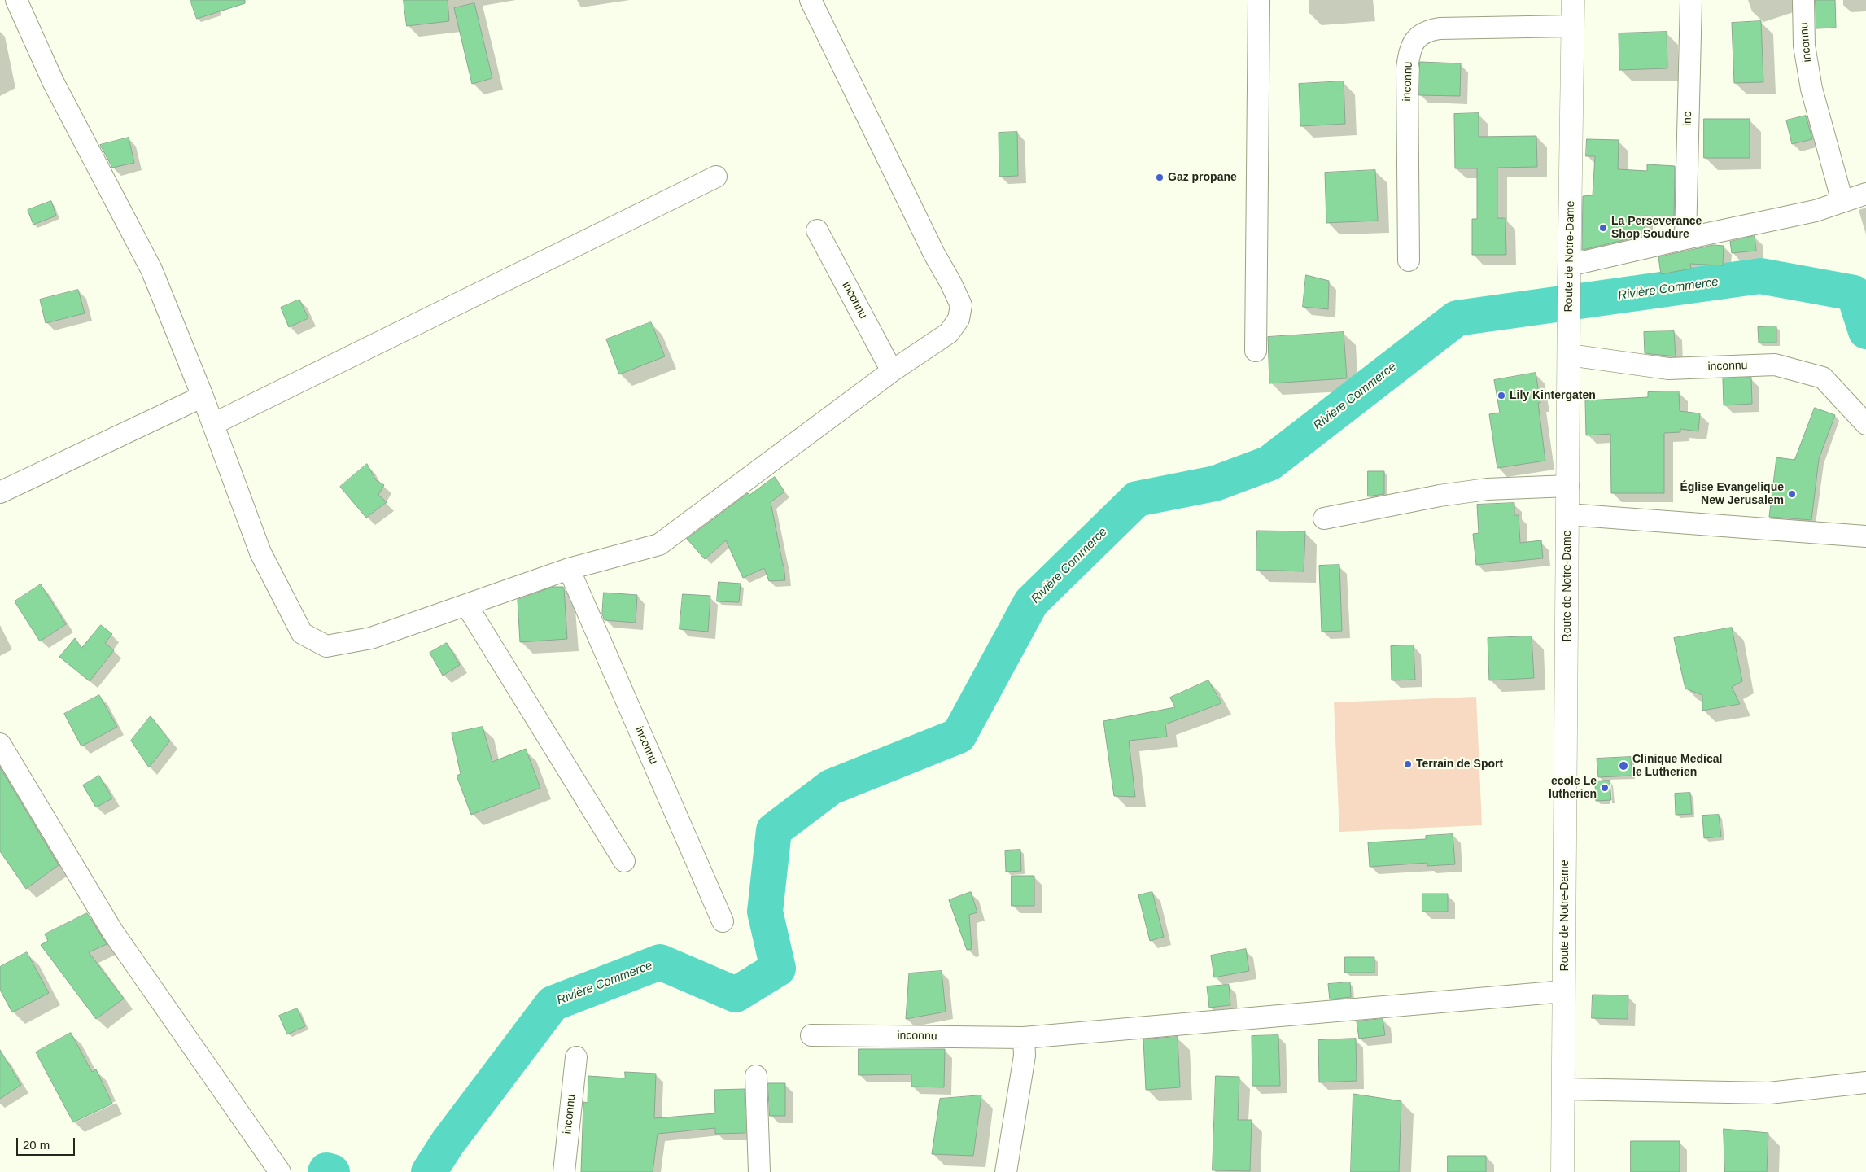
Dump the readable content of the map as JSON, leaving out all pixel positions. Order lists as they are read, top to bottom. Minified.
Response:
{"streets":{"street":["inconnu","inc","Route de Notre-Dame"]},"crossings":[["inconnu","Route de Notre-Dame"]],"water":["Rivière Commerce"],"places":["Gaz propane","La Perseverance Shop Soudure","Lily Kintergaten","Église Evangelique New Jerusalem","Terrain de Sport","Clinique Medical le Lutherien","ecole Le lutherien"],"scale_bar":"20 m"}
